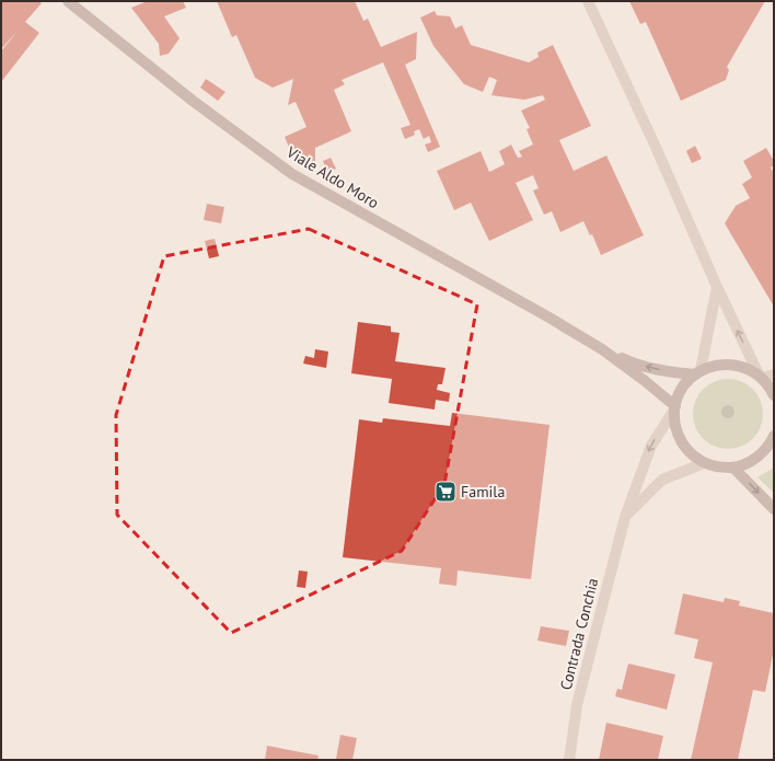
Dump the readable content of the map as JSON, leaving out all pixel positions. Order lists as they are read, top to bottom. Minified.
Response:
{"streets":{"main road":["Viale Aldo Moro"],"street":["Contrada Conchia"]},"crossings":[["Viale Aldo Moro","Contrada Conchia"]],"places":{"supermarket":["Famila"]}}
